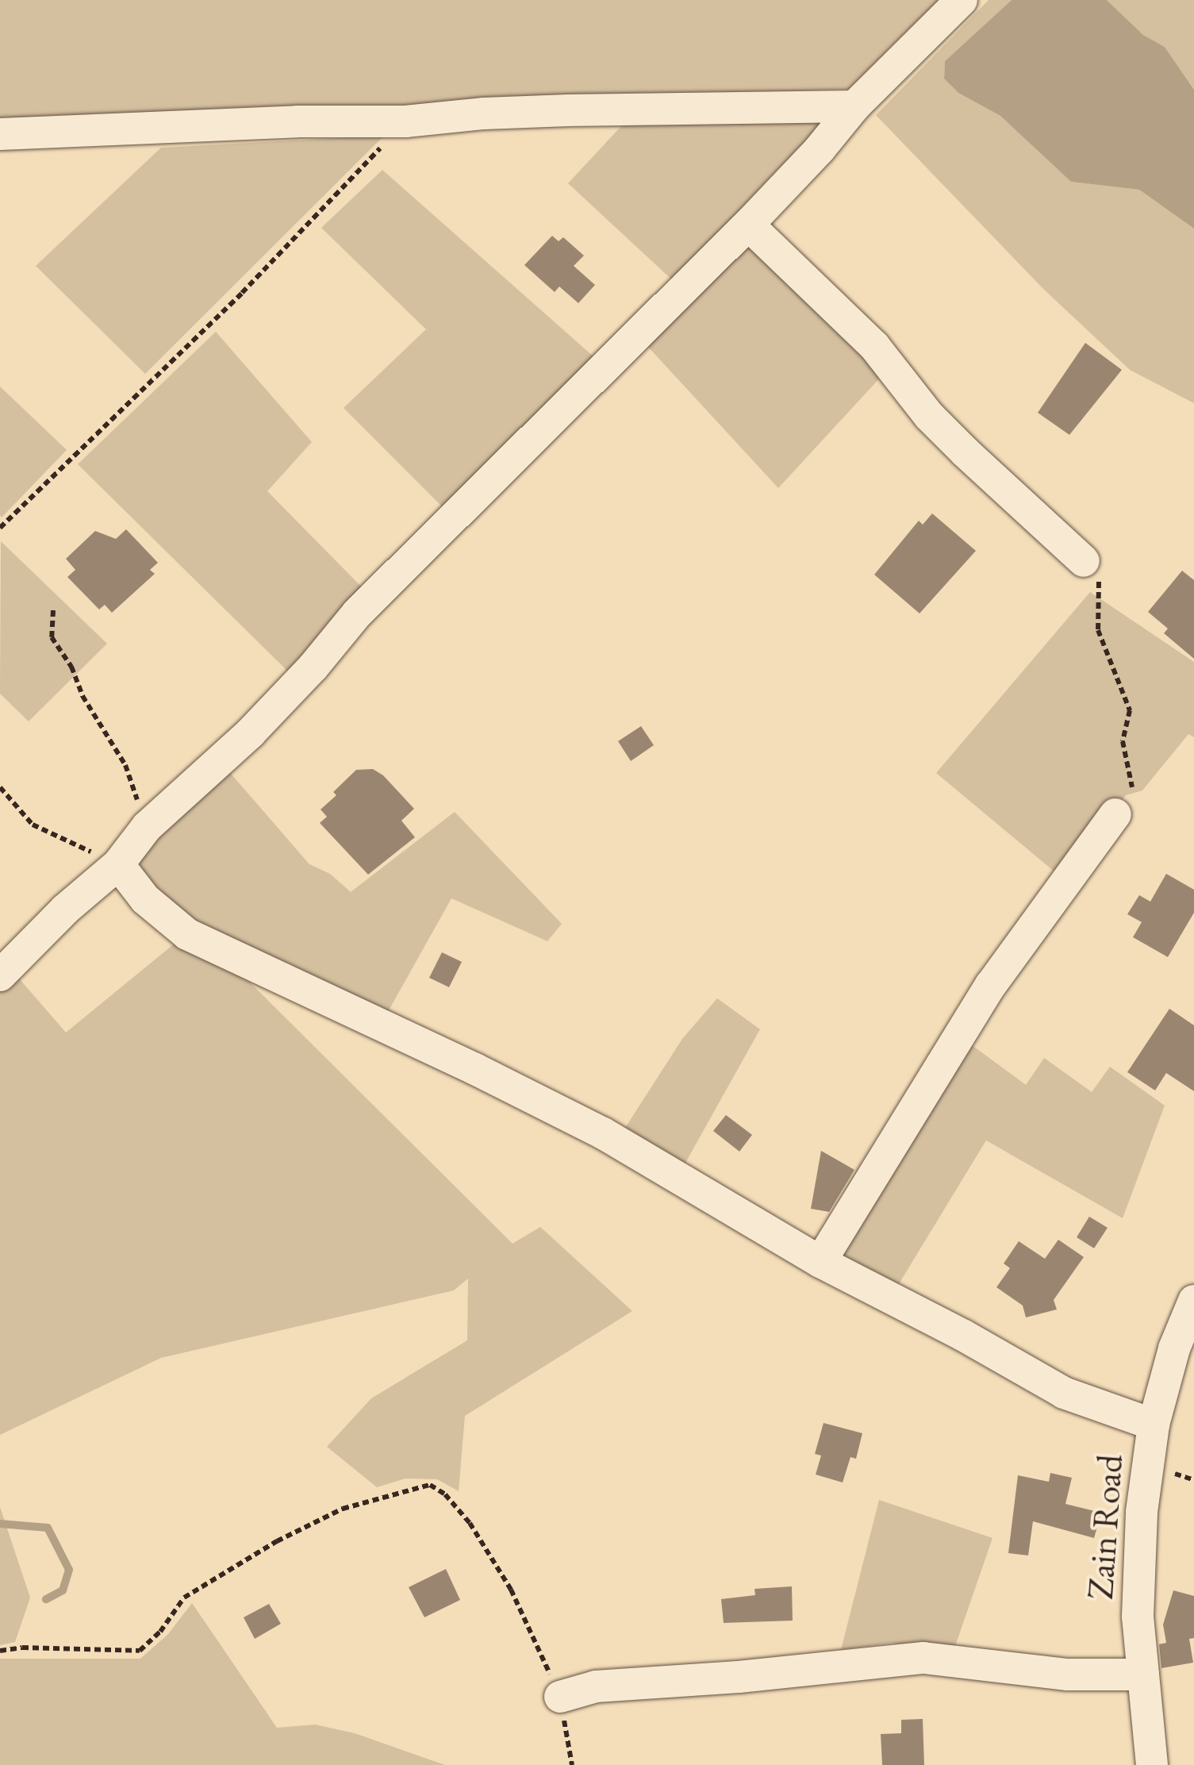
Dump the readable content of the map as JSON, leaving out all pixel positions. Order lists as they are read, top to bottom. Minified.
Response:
{"streets":{"street":["Zain Road"]}}
